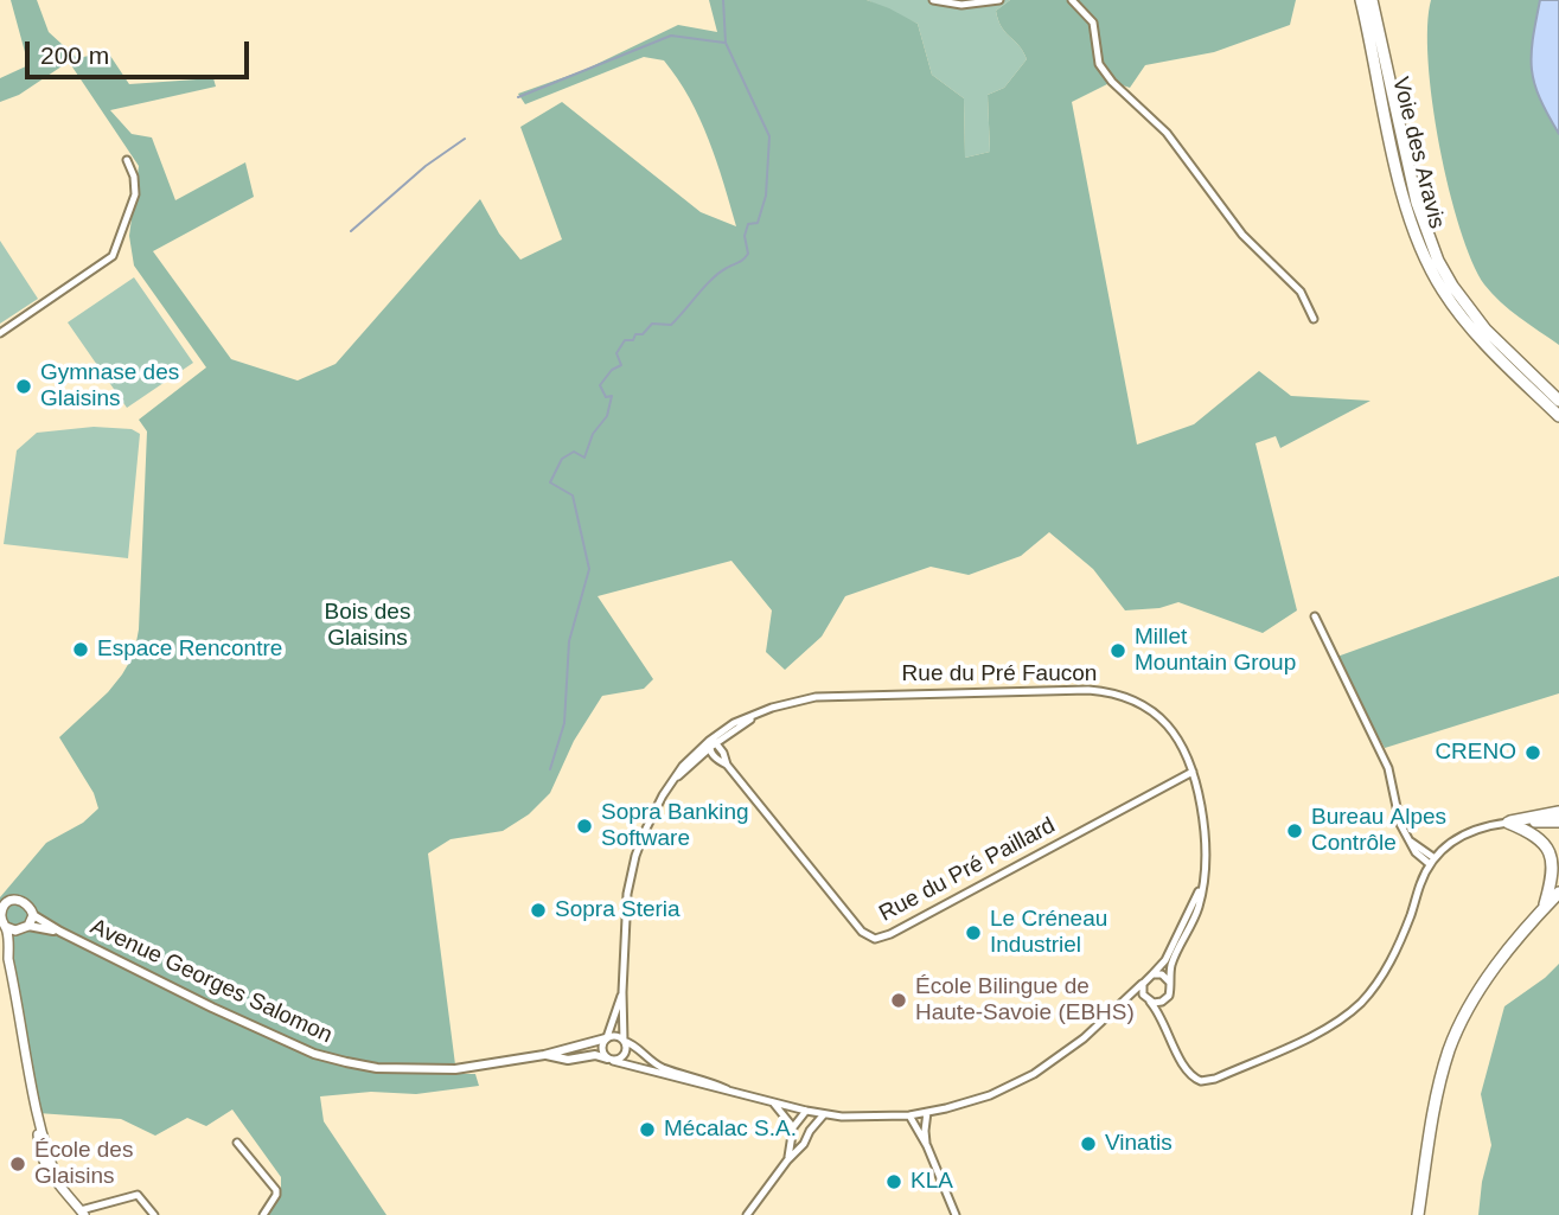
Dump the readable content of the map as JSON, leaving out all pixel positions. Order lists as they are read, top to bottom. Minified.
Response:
{"streets":{"highway":["Voie des Aravis"],"street":["Rue du Pré Faucon","Rue du Pré Paillard","Avenue Georges Salomon"]},"crossings":[["Rue du Pré Faucon","Rue du Pré Paillard"],["Rue du Pré Faucon","Avenue Georges Salomon"]],"parks":["Bois des Glaisins"],"places":["Gymnase des Glaisins","Espace Rencontre","Millet Mountain Group","CRENO","Sopra Banking Software","Bureau Alpes Contrôle","Sopra Steria","Le Créneau Industriel","École Bilingue de Haute-Savoie (EBHS)","Mécalac S.A.","Vinatis","École des Glaisins","KLA"],"scale_bar":"200 m"}
